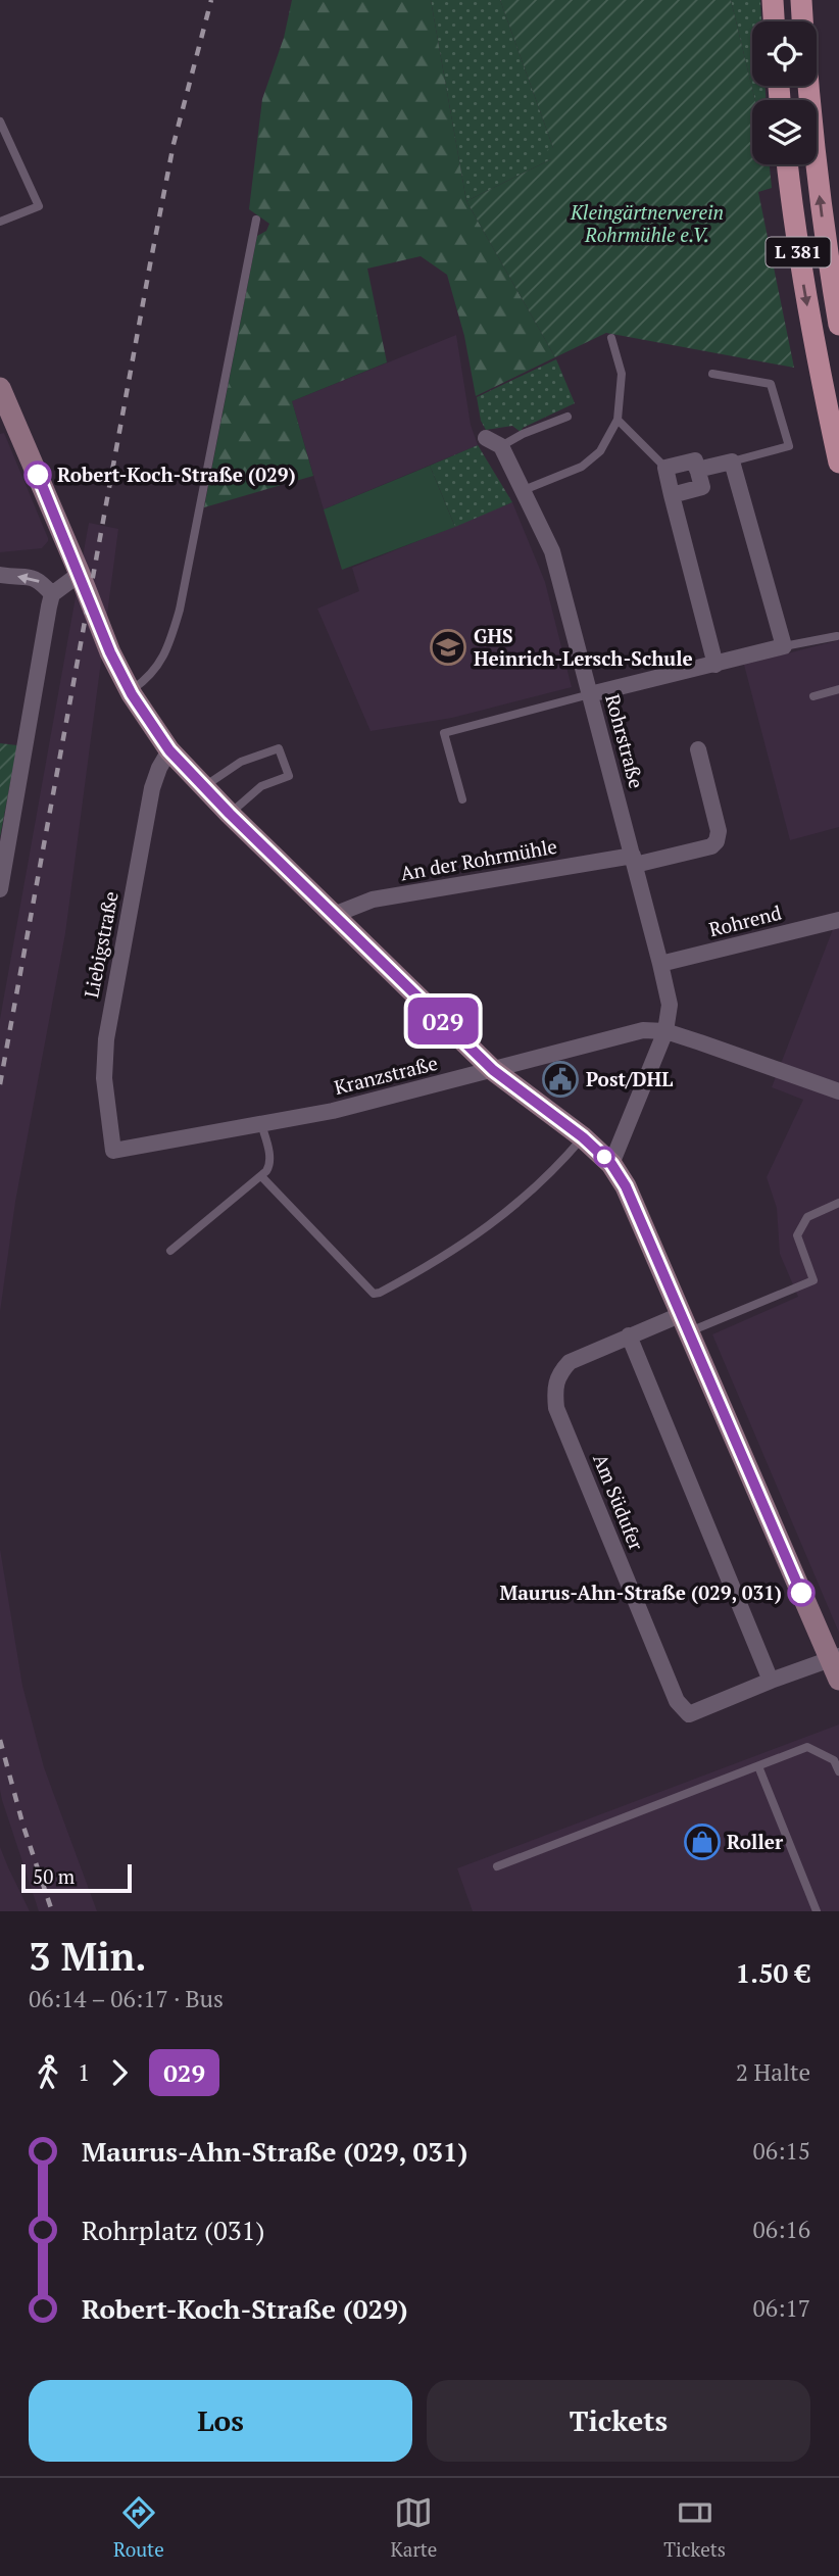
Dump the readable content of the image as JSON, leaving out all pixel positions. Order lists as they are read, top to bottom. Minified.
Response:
{"streets":{"main road":["L 381"],"street":["Rohrstraße","An der Rohrmühle","Rohrend","Liebigstraße","Kranzstraße","Am Südufer"]},"crossings":[["Rohrstraße","An der Rohrmühle"],["Rohrstraße","Rohrend"],["Rohrstraße","Kranzstraße"],["Liebigstraße","Kranzstraße"]],"parks":["Kleingärtnerverein Rohrmühle e.V."],"places":{"other":["Robert-Koch-Straße (029)","Maurus-Ahn-Straße (029, 031)"],"school or university":["GHS Heinrich-Lersch-Schule"],"public building":["Post/DHL"],"shop":["Roller"]},"lines":["bus line 029"],"scale_bar":"50 m","page":{"on_map":"029","scale":"50 m","heading":["3 Min.","06:14 – 06:17 · Bus","1.50 €"],"legs":["1","029","2 Halte"],"list":[{"name":"Maurus-Ahn-Straße (029, 031)","value":"06:15"},{"name":"Rohrplatz (031)","value":"06:16"},{"name":"Robert-Koch-Straße (029)","value":"06:17"}],"buttons":["Los","Tickets"],"tabs":["Route","Karte","Tickets"]}}
